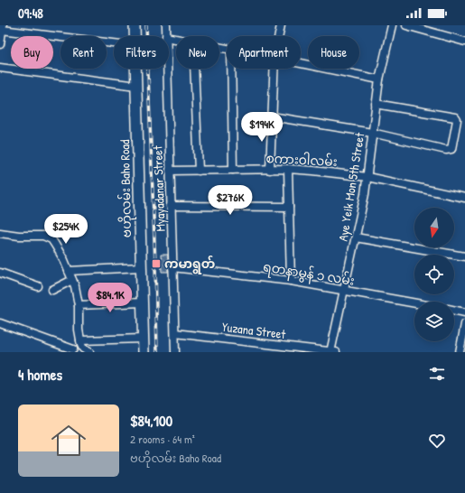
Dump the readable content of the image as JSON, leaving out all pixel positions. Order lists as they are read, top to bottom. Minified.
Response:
{"streets":{"main road":["ဗဟိုလမ်း Baho Road"],"street":["စကား၀ါလမ်း","Aye Yeik Mon 5th Street","Myayadanar Street","ရတနာမွန် ၁ လမ်း","Yuzana Street"]},"crossings":[["စကား၀ါလမ်း","Aye Yeik Mon 5th Street"],["စကား၀ါလမ်း","Myayadanar Street"],["Aye Yeik Mon 5th Street","ရတနာမွန် ၁ လမ်း"],["Aye Yeik Mon 5th Street","Yuzana Street"],["Myayadanar Street","ရတနာမွန် ၁ လမ်း"],["Myayadanar Street","Yuzana Street"]],"places":{"transit":["ကမာရွတ်"]},"north":"bottom","page":{"status":"09:48","chip":["Buy","Rent","Filters","New","Apartment","House"],"price":["$194K","$276K","$254K","$84.1K"],"heading":"4 homes","list":[{"name":"$84,100","note":"2 rooms · 64 m² · ဗဟိုလမ်း Baho Road"}]}}
